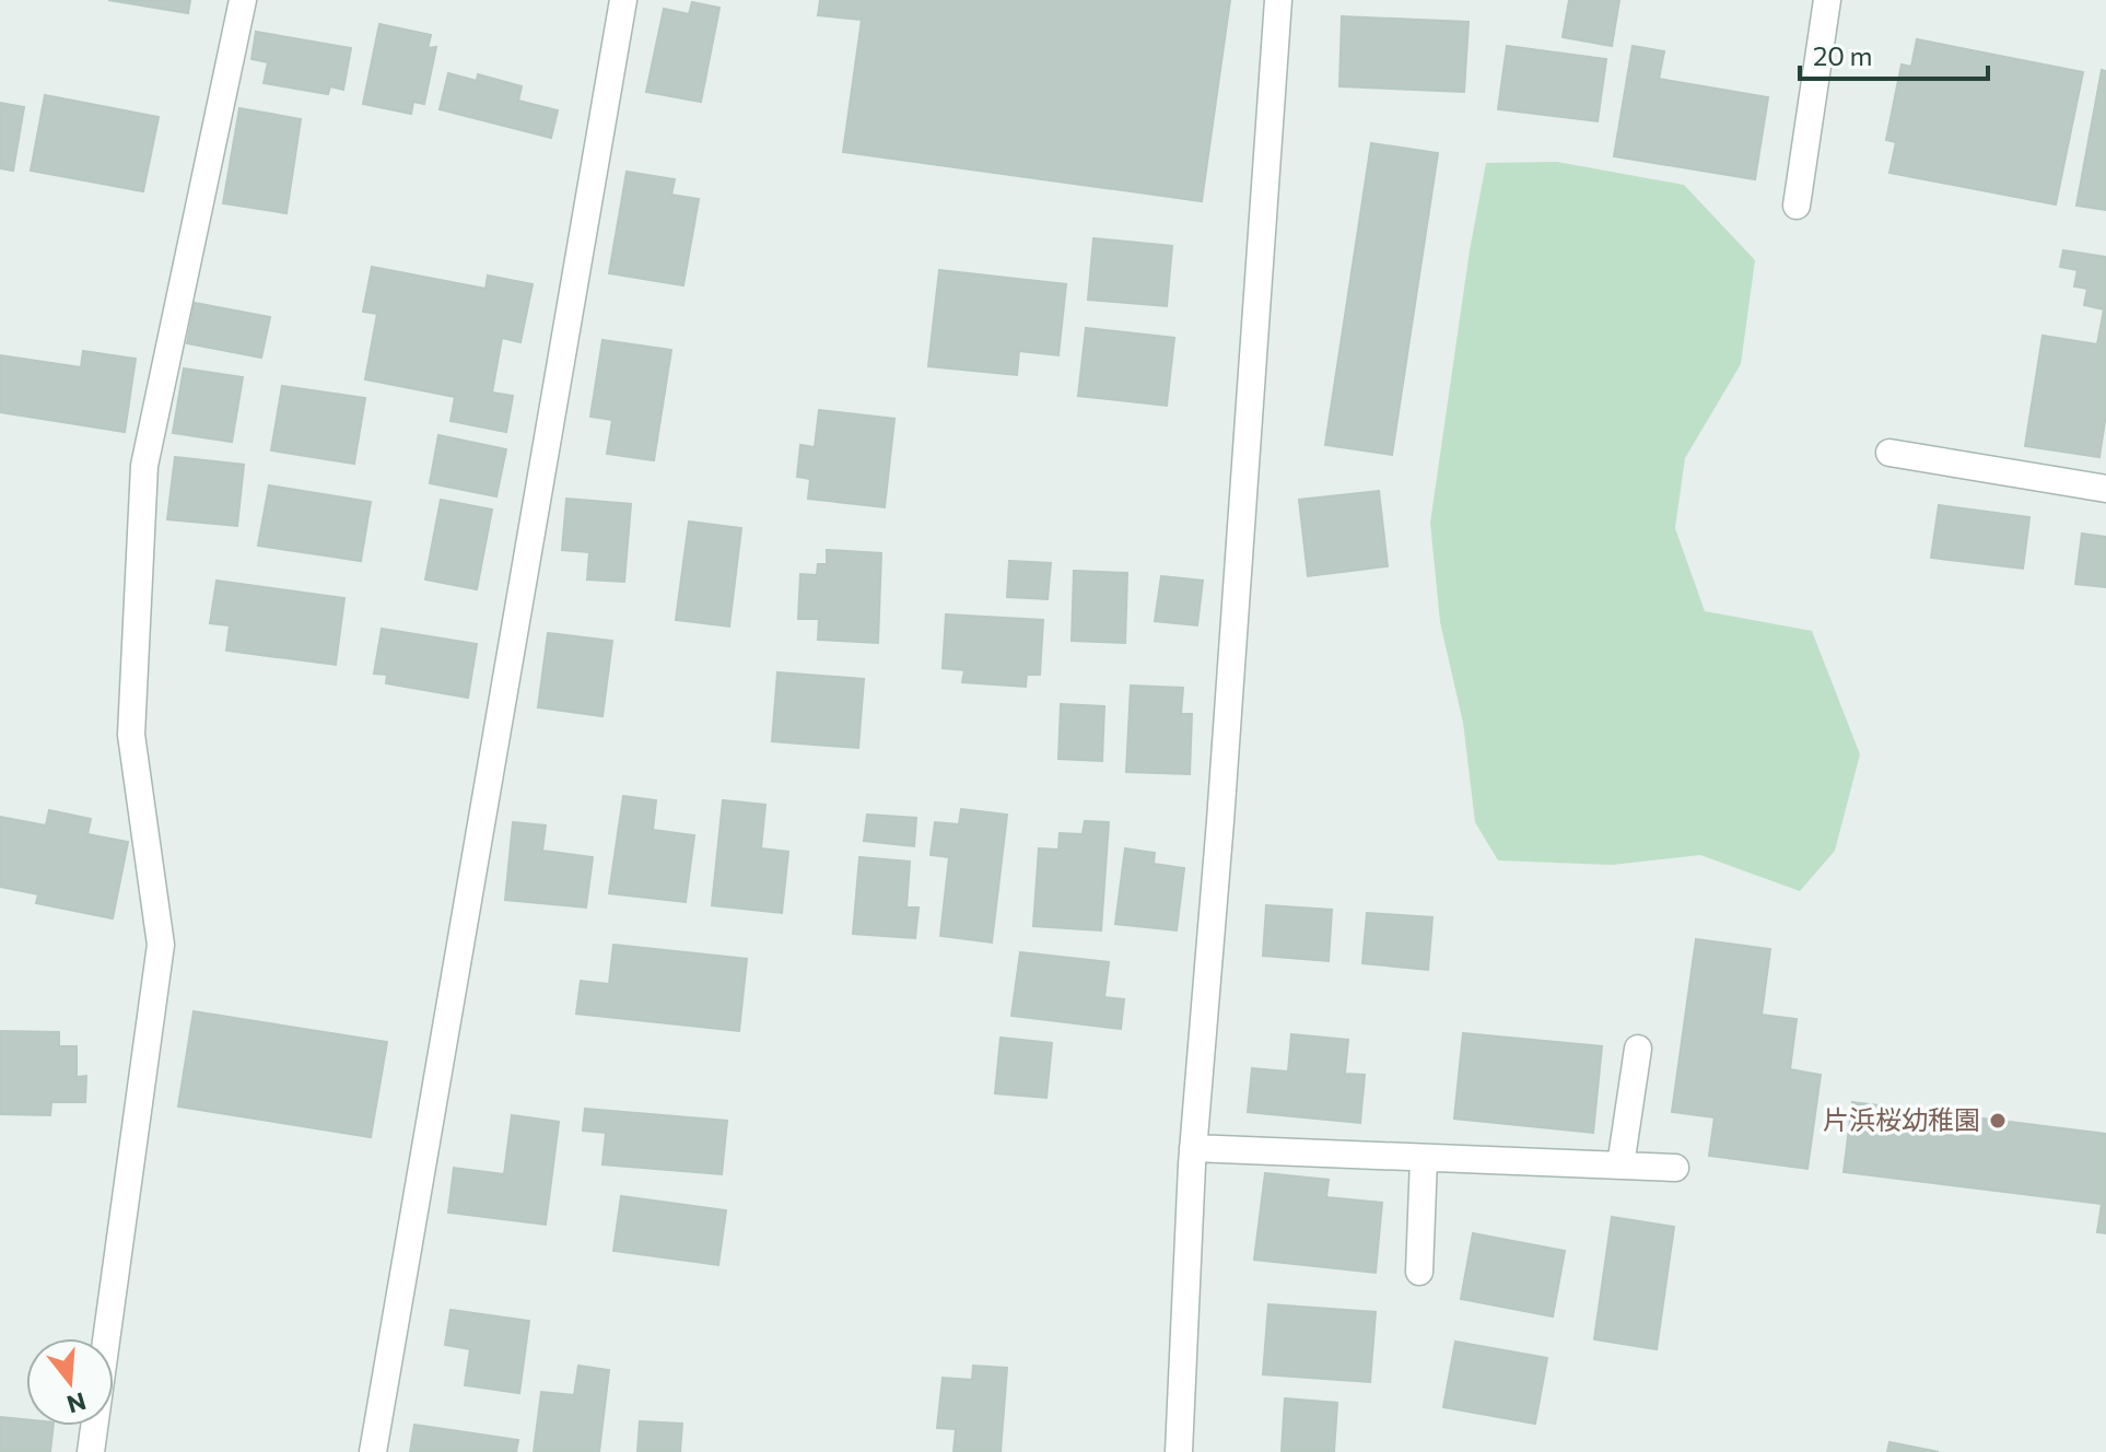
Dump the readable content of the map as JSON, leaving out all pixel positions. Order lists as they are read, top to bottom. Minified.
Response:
{"places":["片浜桜幼稚園"],"scale_bar":"20 m","north":"bottom"}
